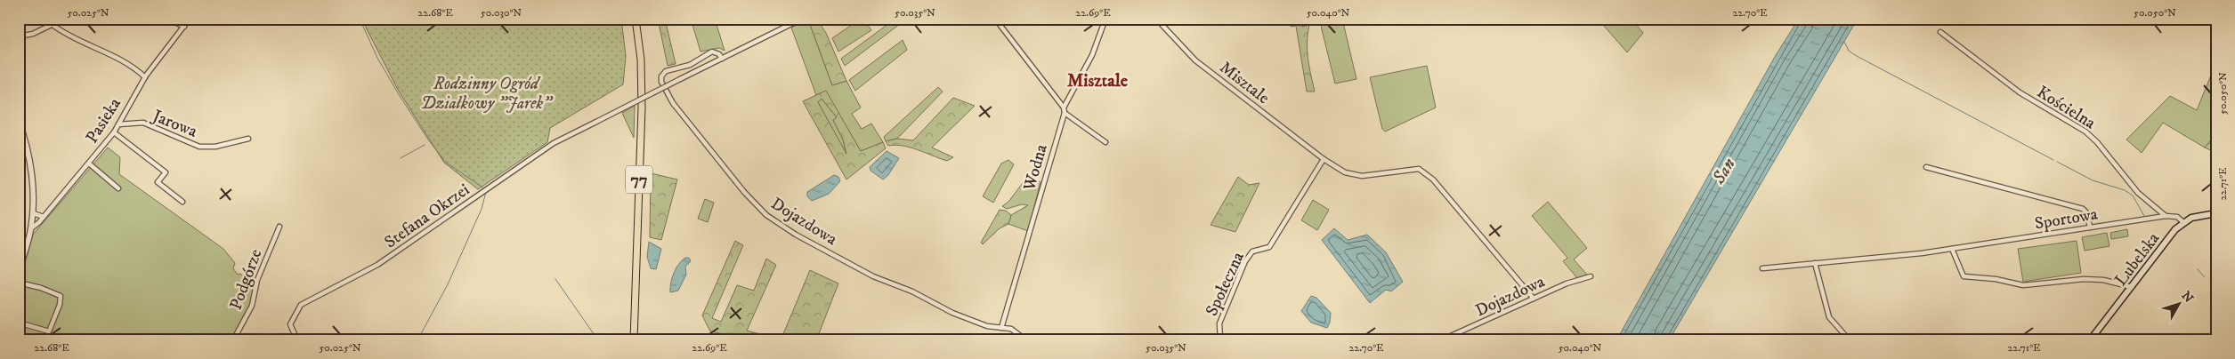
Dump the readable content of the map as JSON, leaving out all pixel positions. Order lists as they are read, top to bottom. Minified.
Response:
{"streets":{"main road":["77","Lubelska"],"street":["Misztale","Kościelna","Pasieka","Jarowa","Wodna","Stefana Okrzei","Sportowa","Dojazdowa","Podgórze","Społeczna"]},"crossings":[["Misztale","Dojazdowa"],["Misztale","Społeczna"],["Kościelna","Sportowa"],["Pasieka","Jarowa"],["Wodna","Dojazdowa"],["Stefana Okrzei","Dojazdowa"],["Sportowa","Lubelska"]],"districts":["Misztale"],"water":["San"],"parks":["Rodzinny Ogród Działkowy \"Jarek\""],"north":"top right","coordinates":["50.025°N","22.68°E","50.030°N","50.035°N","22.69°E","50.040°N","22.70°E","50.050°N","22.71°E"]}
